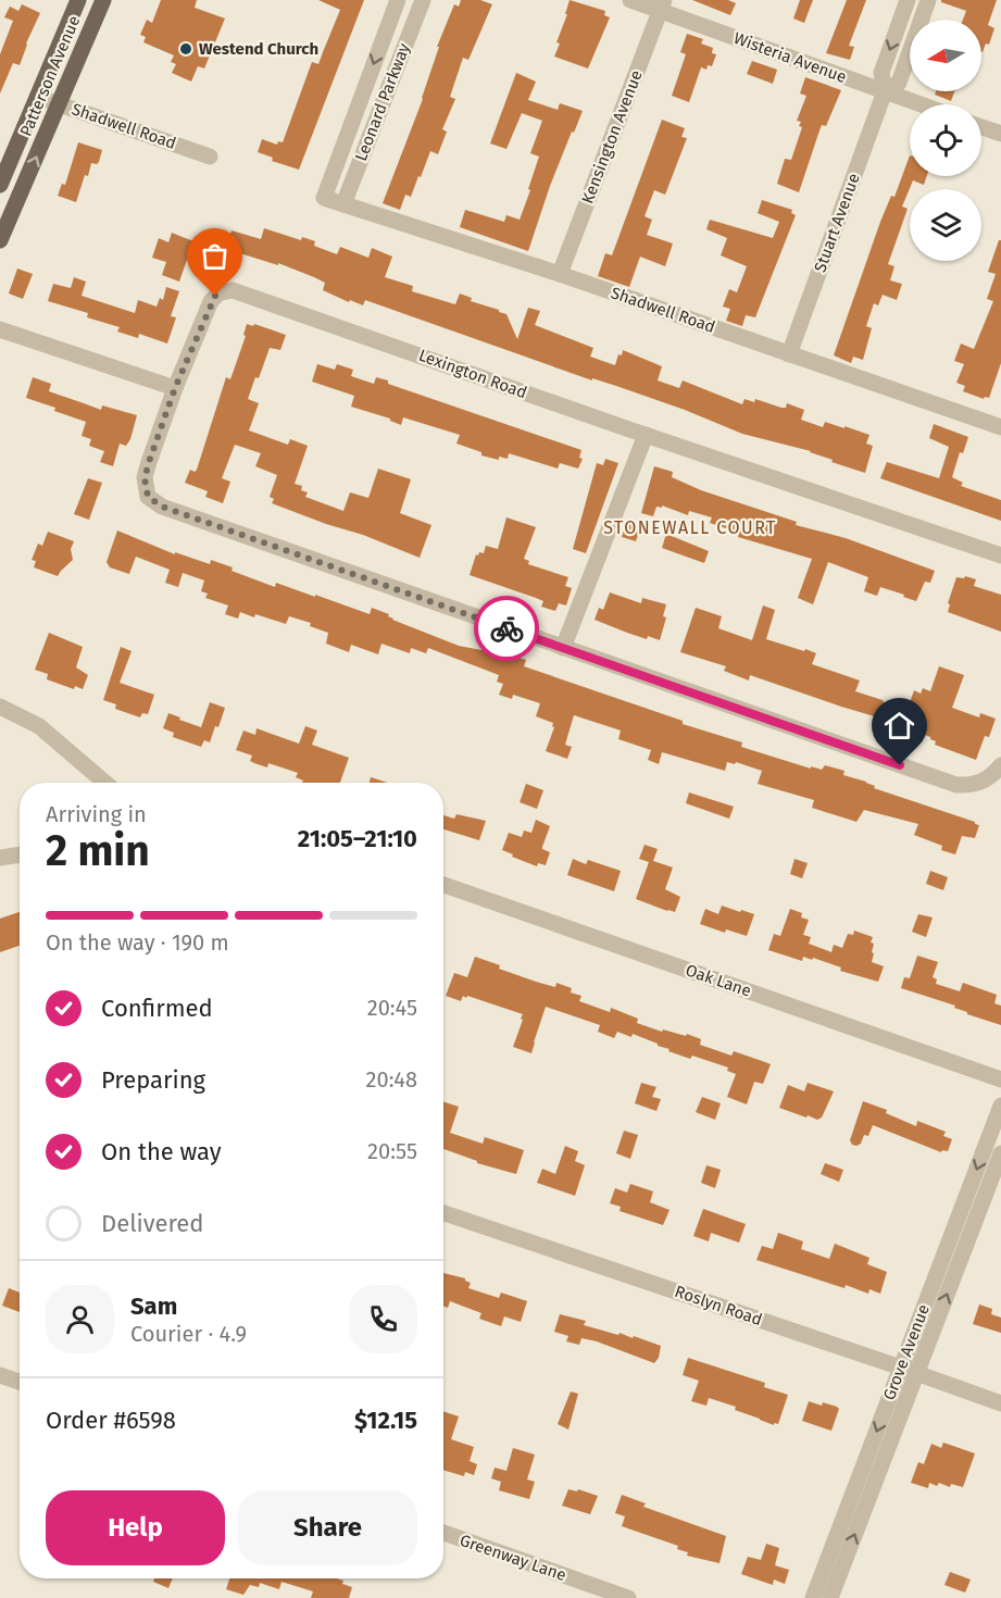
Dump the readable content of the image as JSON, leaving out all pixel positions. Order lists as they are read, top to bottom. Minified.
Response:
{"streets":{"main road":["Patterson Avenue"],"street":["Wisteria Avenue","Leonard Parkway","Shadwell Road","Kensington Avenue","Stuart Avenue","Lexington Road","Oak Lane","Roslyn Road","Grove Avenue","Greenway Lane"]},"crossings":[["Wisteria Avenue","Kensington Avenue"],["Wisteria Avenue","Stuart Avenue"],["Patterson Avenue","Shadwell Road"],["Leonard Parkway","Shadwell Road"],["Shadwell Road","Kensington Avenue"],["Shadwell Road","Stuart Avenue"],["Roslyn Road","Grove Avenue"]],"districts":["STONEWALL COURT"],"places":["Westend Church"],"north":"left","page":{"heading":["2 min","Arriving in","21:05–21:10"],"panel":["Sam","Courier · 4.9","Order #6598","$12.15"],"bar":"On the way · 190 m","list":[["Confirmed","20:45"],["Preparing","20:48"],["On the way","20:55"],"Delivered"],"buttons":["Help","Share"]}}
